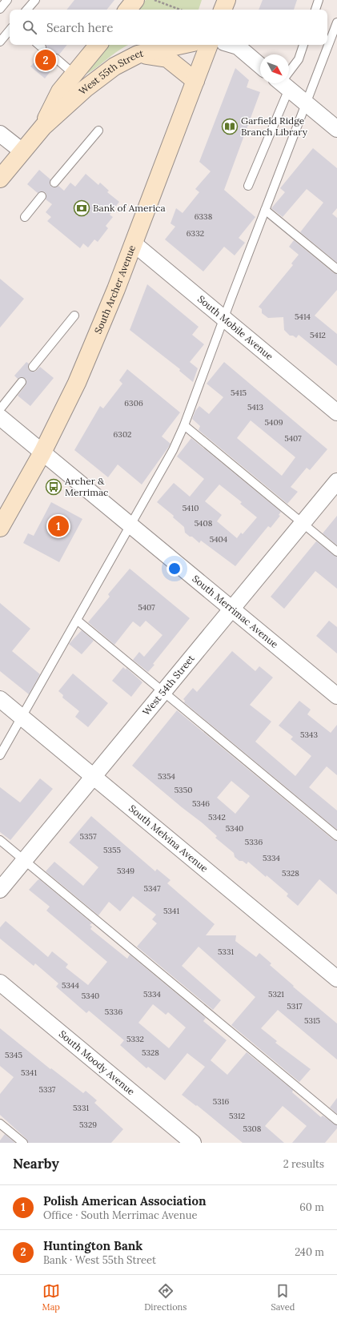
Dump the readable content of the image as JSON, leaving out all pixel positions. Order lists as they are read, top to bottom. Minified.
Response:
{"streets":{"main road":["West 55th Street","South Archer Avenue"],"street":["South Mobile Avenue","South Merrimac Avenue","West 54th Street","South Melvina Avenue","South Moody Avenue"]},"crossings":[["South Archer Avenue","South Mobile Avenue"],["South Archer Avenue","South Merrimac Avenue"],["South Merrimac Avenue","West 54th Street"],["West 54th Street","South Melvina Avenue"]],"places":{"library":["Garfield Ridge Branch Library"],"bank":["Bank of America"],"bus stop":["Archer & Merrimac"]},"house_numbers":["6338","6332","5414","5412","5415","6306","5413","5409","6302","5407","5410","5408","5404","5407","5343","5354","5350","5346","5342","5340","5357","5336","5355","5334","5349","5328","5347","5341","5331","5344","5334","5321","5340","5317","5336","5315","5332","5328","5345","5341","5337","5316","5331","5312","5329","5308"],"north":"bottom right","page":{"search":"Search here","pins":["2","1"],"heading":["Nearby","2 results"],"list":[{"mark":"1","name":"Polish American Association","note":"Office · South Merrimac Avenue","value":"60 m"},{"mark":"2","name":"Huntington Bank","note":"Bank · West 55th Street","value":"240 m"}],"nav":["Map","Directions","Saved"]}}
